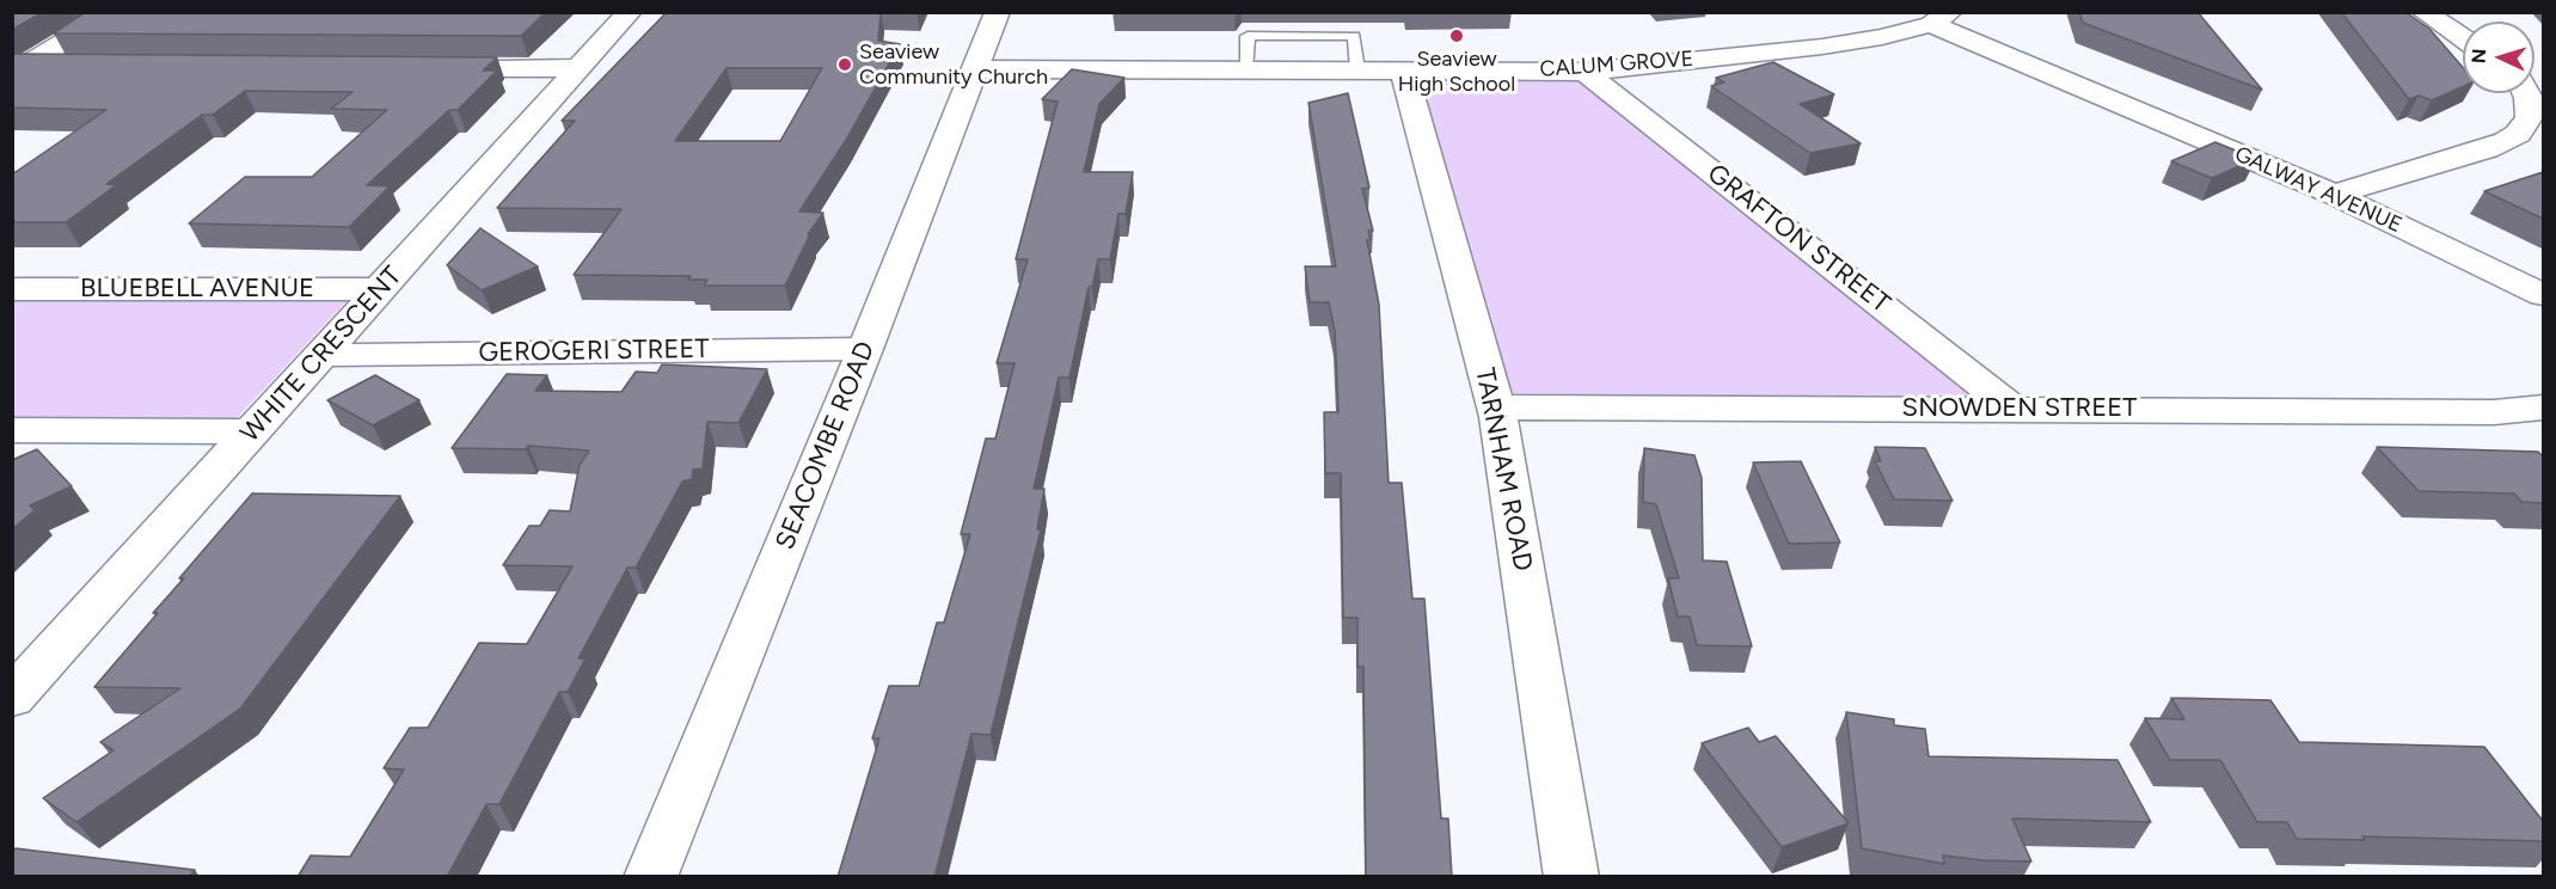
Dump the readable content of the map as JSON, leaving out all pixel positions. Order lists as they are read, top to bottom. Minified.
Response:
{"streets":{"street":["CALUM GROVE","GALWAY AVENUE","GRAFTON STREET","BLUEBELL AVENUE","GEROGERI STREET","WHITE CRESCENT","SNOWDEN STREET","SEACOMBE ROAD","TARNHAM ROAD"]},"crossings":[["CALUM GROVE","GALWAY AVENUE"],["CALUM GROVE","GRAFTON STREET"],["CALUM GROVE","SEACOMBE ROAD"],["CALUM GROVE","TARNHAM ROAD"],["GRAFTON STREET","SNOWDEN STREET"],["BLUEBELL AVENUE","WHITE CRESCENT"],["GEROGERI STREET","WHITE CRESCENT"],["GEROGERI STREET","SEACOMBE ROAD"],["SNOWDEN STREET","TARNHAM ROAD"]],"places":["Seaview High School","Seaview Community Church"],"north":"left"}
